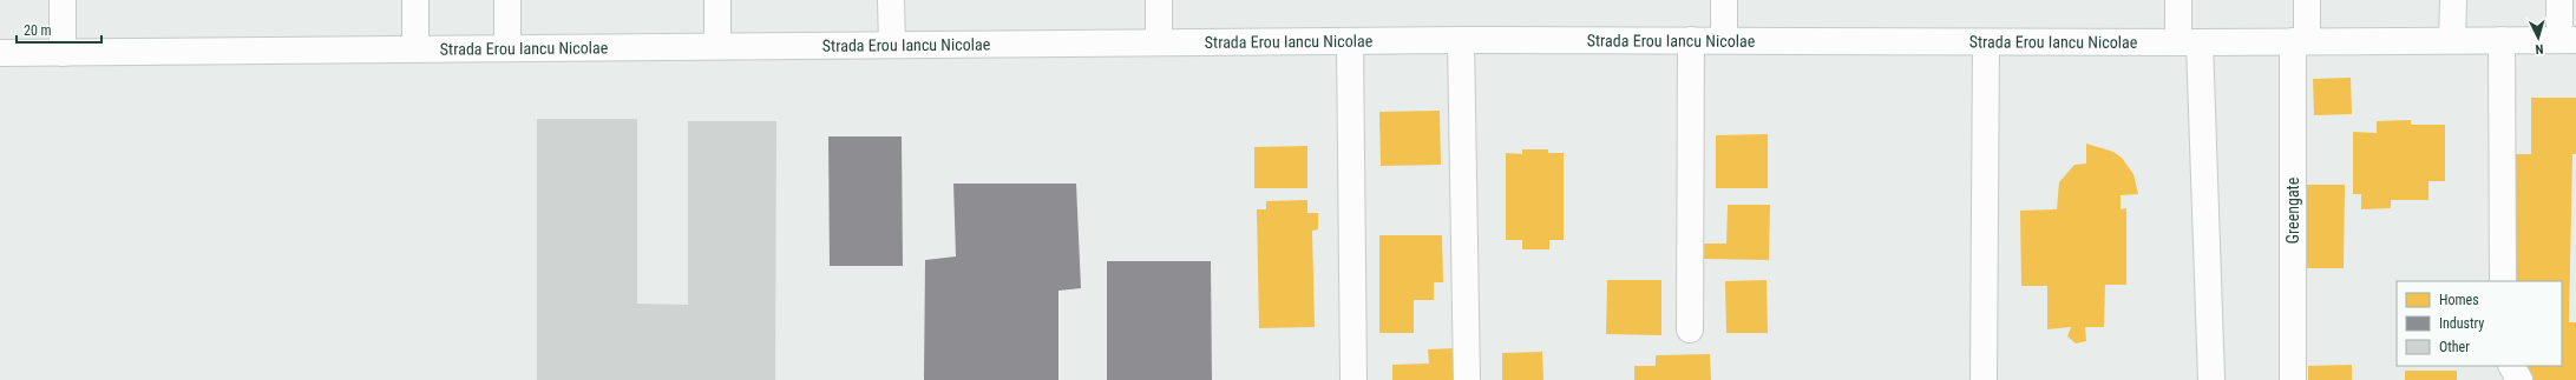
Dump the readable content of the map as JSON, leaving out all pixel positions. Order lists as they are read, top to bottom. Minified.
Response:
{"streets":{"street":["Strada Erou Iancu Nicolae","Greengate"]},"crossings":[["Strada Erou Iancu Nicolae","Greengate"]],"legend":["Homes","Industry","Other"],"scale_bar":"20 m","north":"bottom"}
